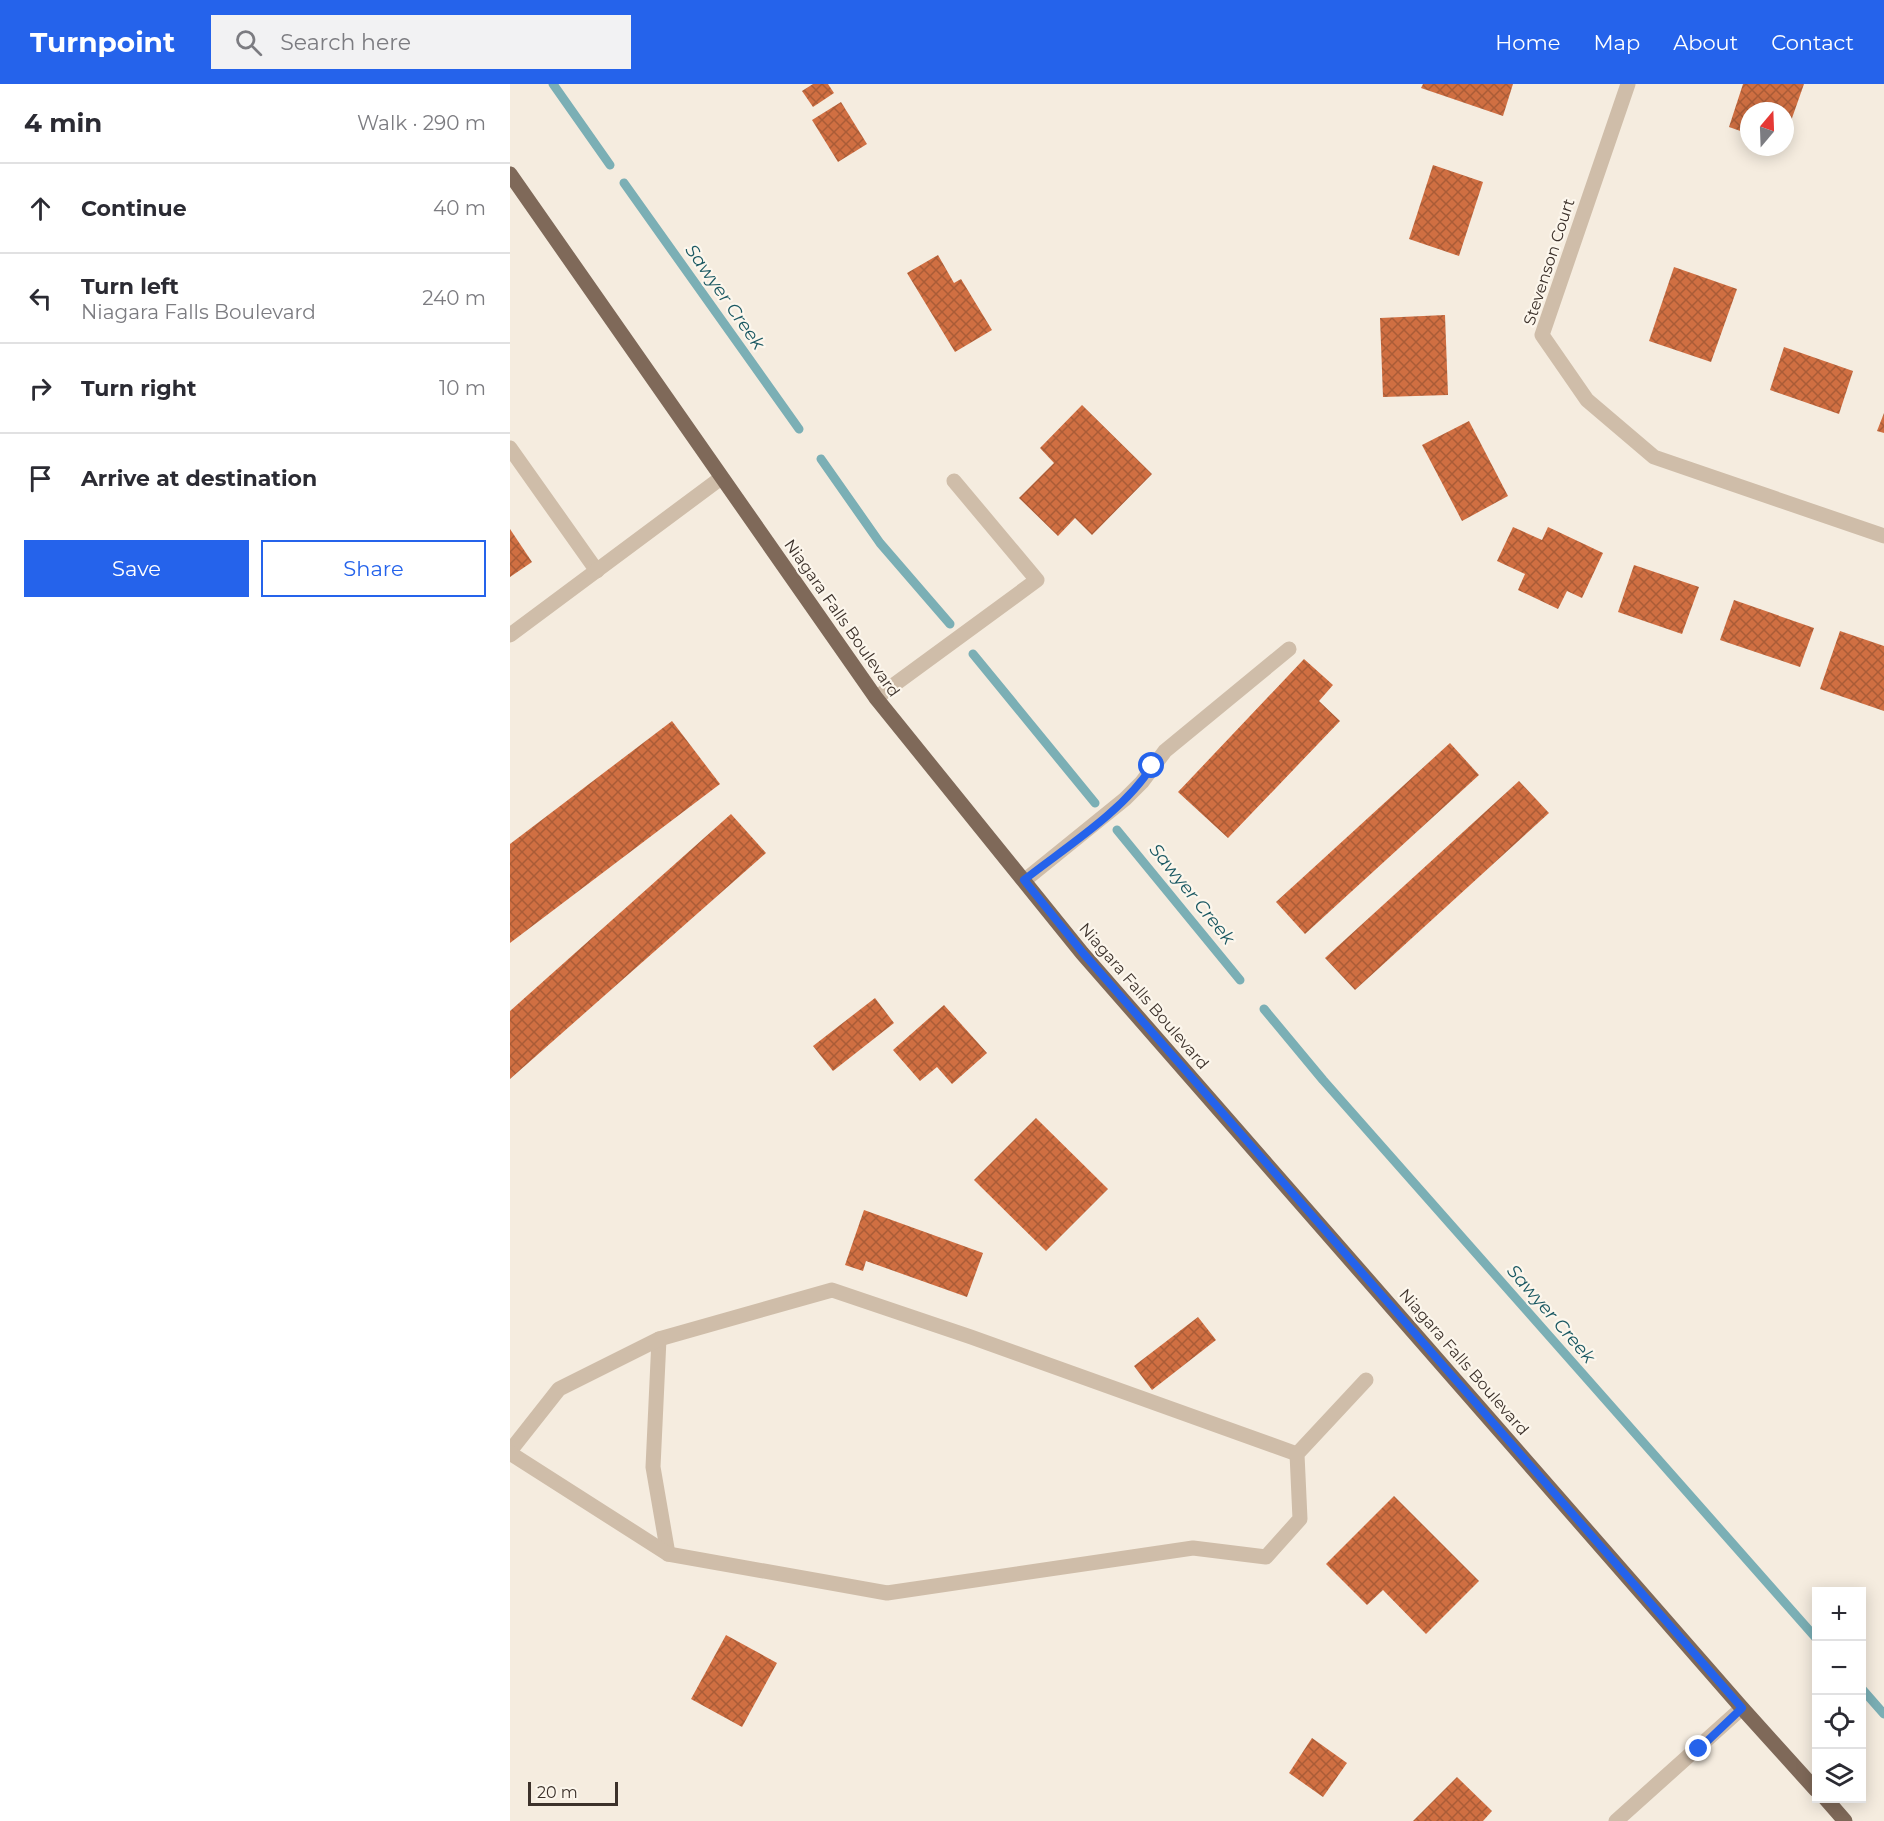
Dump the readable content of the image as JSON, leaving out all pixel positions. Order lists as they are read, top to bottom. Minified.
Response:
{"streets":{"main road":["Niagara Falls Boulevard"],"street":["Stevenson Court"]},"water":["Sawyer Creek"],"scale_bar":"20 m","north":"top","page":{"header":"Turnpoint","search":"Search here","nav":["Home","Map","About","Contact"],"heading":["4 min","Walk · 290 m"],"list":[["Continue","40 m"],["Turn left","Niagara Falls Boulevard","240 m"],["Turn right","10 m"],"Arrive at destination"],"buttons":["Save","Share"],"map_buttons":["+","−"],"scale":"20 m"}}
